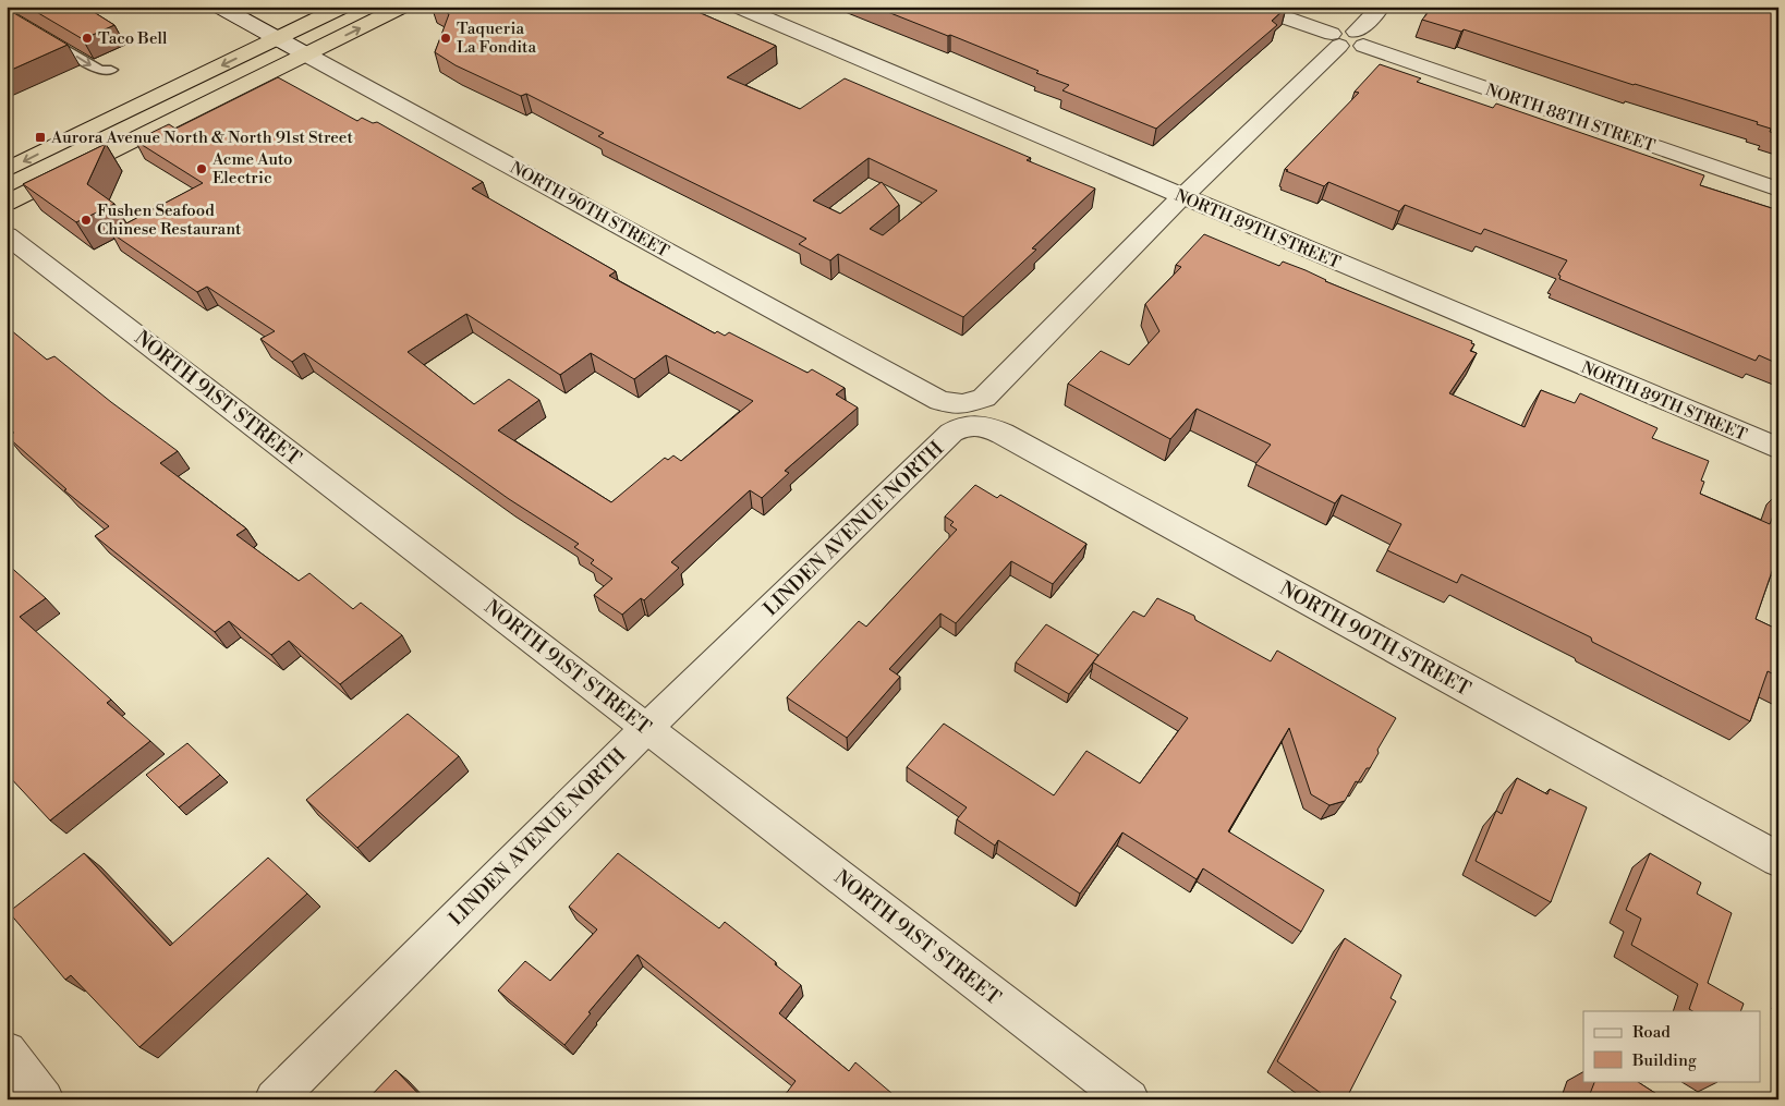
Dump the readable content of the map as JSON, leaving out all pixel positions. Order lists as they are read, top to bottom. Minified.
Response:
{"streets":{"street":["NORTH 88TH STREET","NORTH 90TH STREET","NORTH 89TH STREET","NORTH 91ST STREET","LINDEN AVENUE NORTH"]},"crossings":[["NORTH 88TH STREET","LINDEN AVENUE NORTH"],["NORTH 90TH STREET","LINDEN AVENUE NORTH"],["NORTH 89TH STREET","LINDEN AVENUE NORTH"],["NORTH 91ST STREET","LINDEN AVENUE NORTH"]],"places":{"other":["Taco Bell","Taqueria La Fondita","Acme Auto Electric","Fushen Seafood Chinese Restaurant"],"transit":["Aurora Avenue North & North 91st Street"]},"legend":["Road","Building"]}
